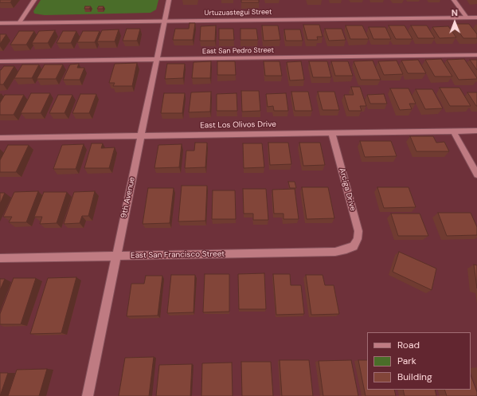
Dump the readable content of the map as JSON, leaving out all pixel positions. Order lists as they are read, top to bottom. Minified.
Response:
{"streets":{"street":["Urtuzuastegui Street","East San Pedro Street","East Los Olivos Drive","Arciga Drive","9th Avenue","East San Francisco Street"]},"crossings":[["Urtuzuastegui Street","9th Avenue"],["East San Pedro Street","9th Avenue"],["East Los Olivos Drive","Arciga Drive"],["East Los Olivos Drive","9th Avenue"],["Arciga Drive","East San Francisco Street"],["9th Avenue","East San Francisco Street"]],"legend":["Road","Park","Building"],"north":"top"}
